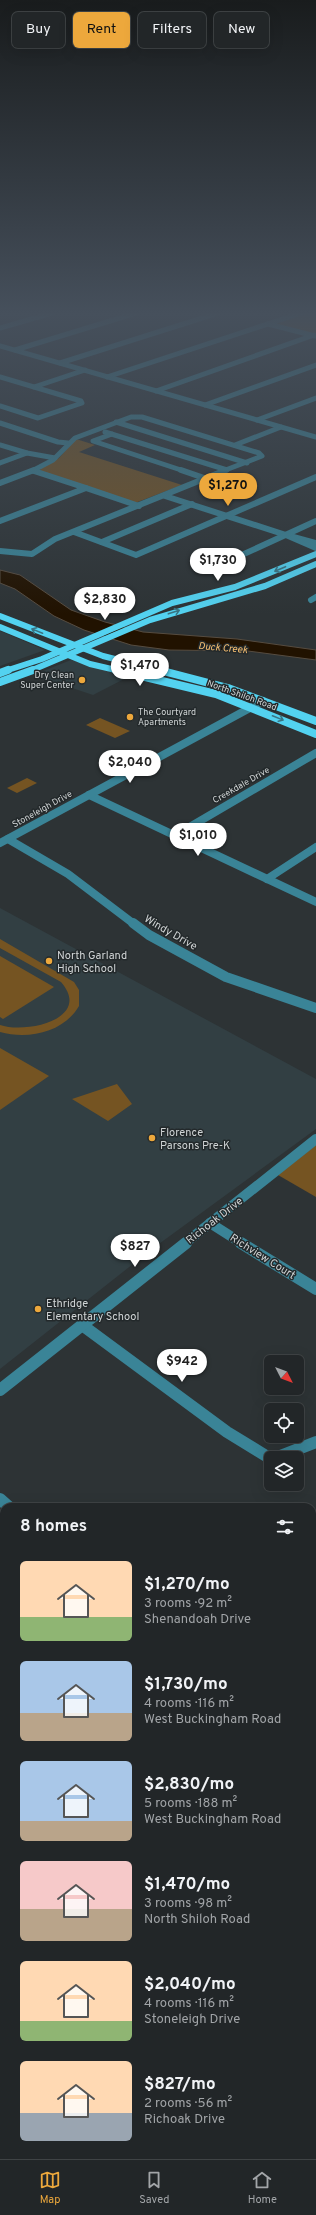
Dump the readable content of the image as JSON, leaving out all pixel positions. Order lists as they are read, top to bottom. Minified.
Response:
{"streets":{"main road":["North Shiloh Road"],"street":["Creekdale Drive","Stoneleigh Drive","Windy Drive","Richoak Drive","Richview Court"]},"crossings":[["North Shiloh Road","Stoneleigh Drive"],["Stoneleigh Drive","Windy Drive"],["Richoak Drive","Richview Court"]],"water":["Duck Creek"],"places":["Dry Clean Super Center","The Courtyard Apartments","North Garland High School","Florence Parsons Pre-K","Ethridge Elementary School"],"north":"bottom right","page":{"chip":["Buy","Rent","Filters","New"],"price":["$1,270","$1,730","$2,830","$1,470","$2,040","$1,010","$827","$942"],"heading":"8 homes","list":[{"name":"$1,270/mo","note":"3 rooms · 92 m² · Shenandoah Drive"},{"name":"$1,730/mo","note":"4 rooms · 116 m² · West Buckingham Road"},{"name":"$2,830/mo","note":"5 rooms · 188 m² · West Buckingham Road"},{"name":"$1,470/mo","note":"3 rooms · 98 m² · North Shiloh Road"},{"name":"$2,040/mo","note":"4 rooms · 116 m² · Stoneleigh Drive"},{"name":"$827/mo","note":"2 rooms · 56 m² · Richoak Drive"}],"tabs":["Map","Saved","Home"]}}
